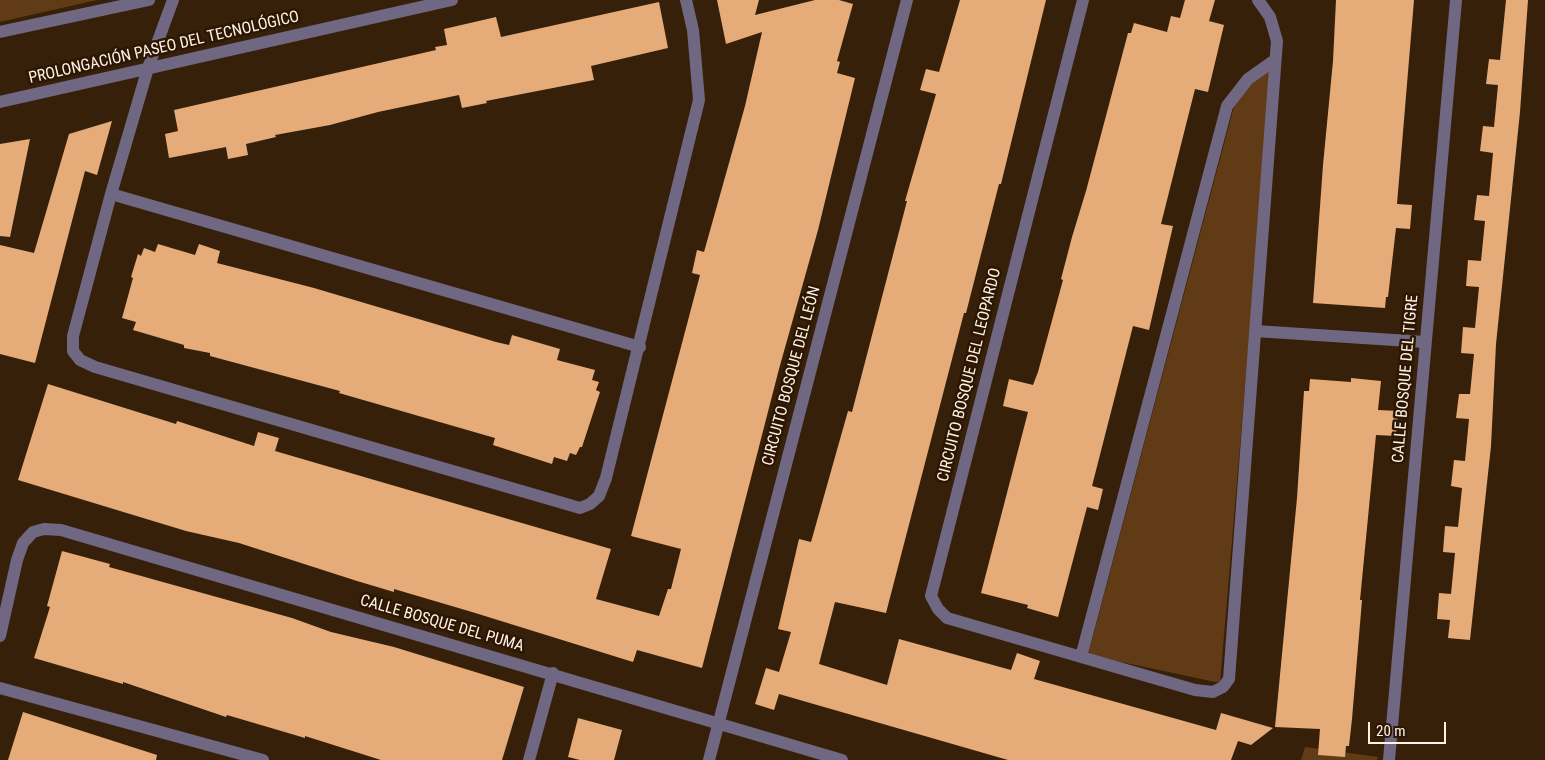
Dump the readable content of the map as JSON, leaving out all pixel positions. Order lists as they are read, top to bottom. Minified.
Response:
{"streets":{"street":["PROLONGACIÓN PASEO DEL TECNOLÓGICO","CIRCUITO BOSQUE DEL LEOPARDO","CIRCUITO BOSQUE DEL LEÓN","CALLE BOSQUE DEL TIGRE","CALLE BOSQUE DEL PUMA"]},"crossings":[["CIRCUITO BOSQUE DEL LEÓN","CALLE BOSQUE DEL PUMA"]],"scale_bar":"20 m"}
